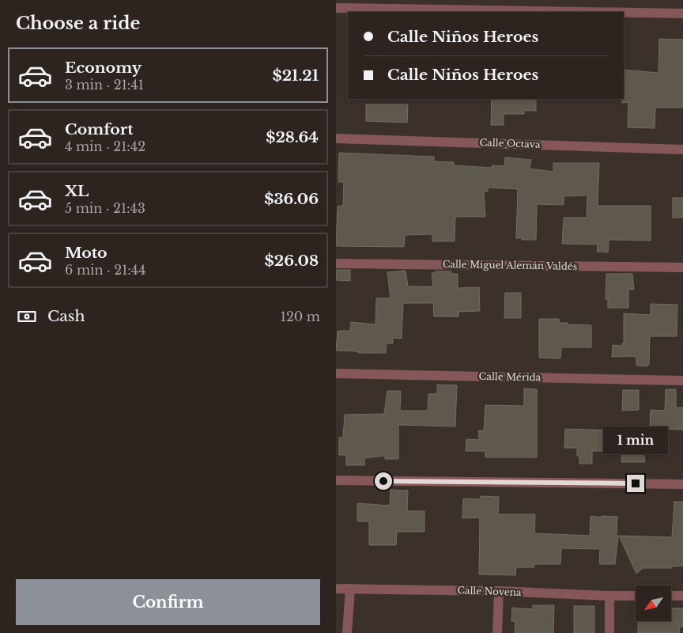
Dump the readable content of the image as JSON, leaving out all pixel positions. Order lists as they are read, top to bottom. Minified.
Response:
{"streets":{"street":["Calle Octava","Calle Miguel Alemán Valdés","Calle Mérida","Calle Novena"]},"north":"bottom left","page":{"heading":"Choose a ride","banner":["Calle Niños Heroes","Calle Niños Heroes"],"list":[{"name":"Economy","note":"3 min · 21:41","value":"$21.21"},{"name":"Comfort","note":"4 min · 21:42","value":"$28.64"},{"name":"XL","note":"5 min · 21:43","value":"$36.06"},{"name":"Moto","note":"6 min · 21:44","value":"$26.08"}],"pay":["Cash","120 m"],"bubble":"1 min","buttons":"Confirm"}}
